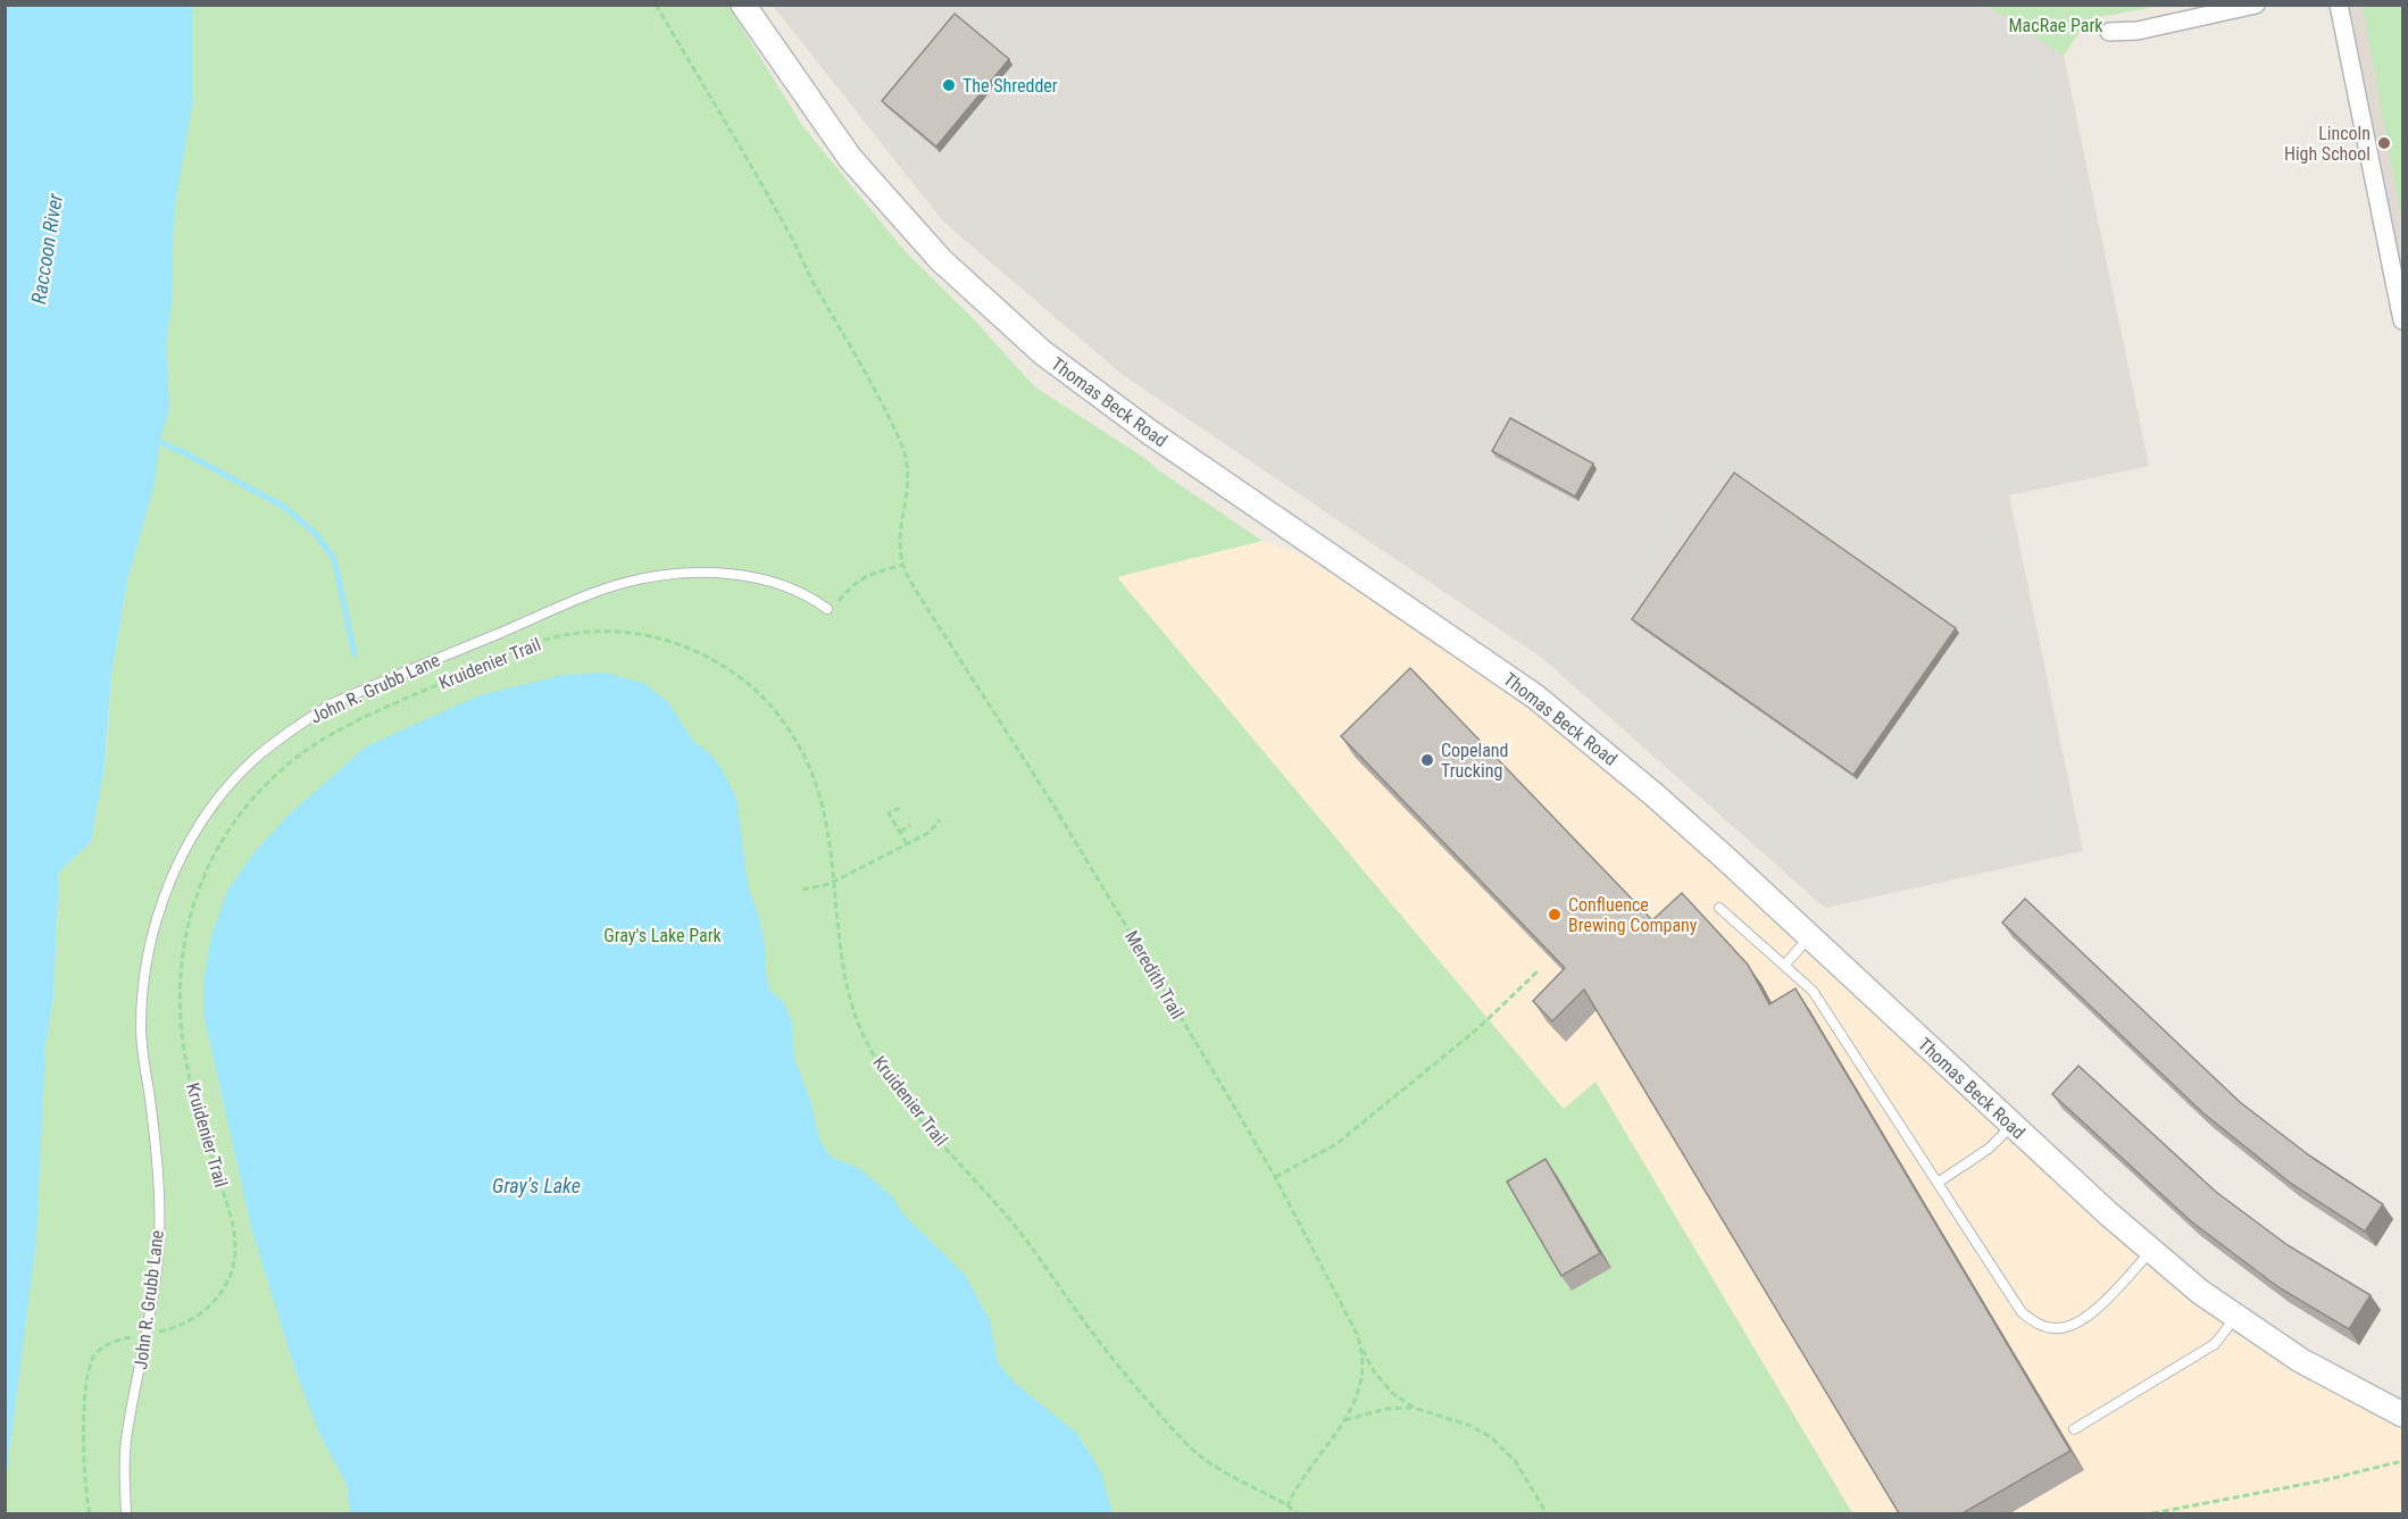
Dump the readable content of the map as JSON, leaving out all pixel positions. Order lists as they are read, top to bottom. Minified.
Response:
{"streets":{"main road":["Thomas Beck Road"],"lane":["John R. Grubb Lane"],"path":["Kruidenier Trail","Meredith Trail"]},"crossings":[["Kruidenier Trail","John R. Grubb Lane"],["Kruidenier Trail","Meredith Trail"]],"water":["Raccoon River","Gray's Lake"],"parks":["MacRae Park","Gray's Lake Park"],"places":["The Shredder","Lincoln High School","Copeland Trucking","Confluence Brewing Company"]}
